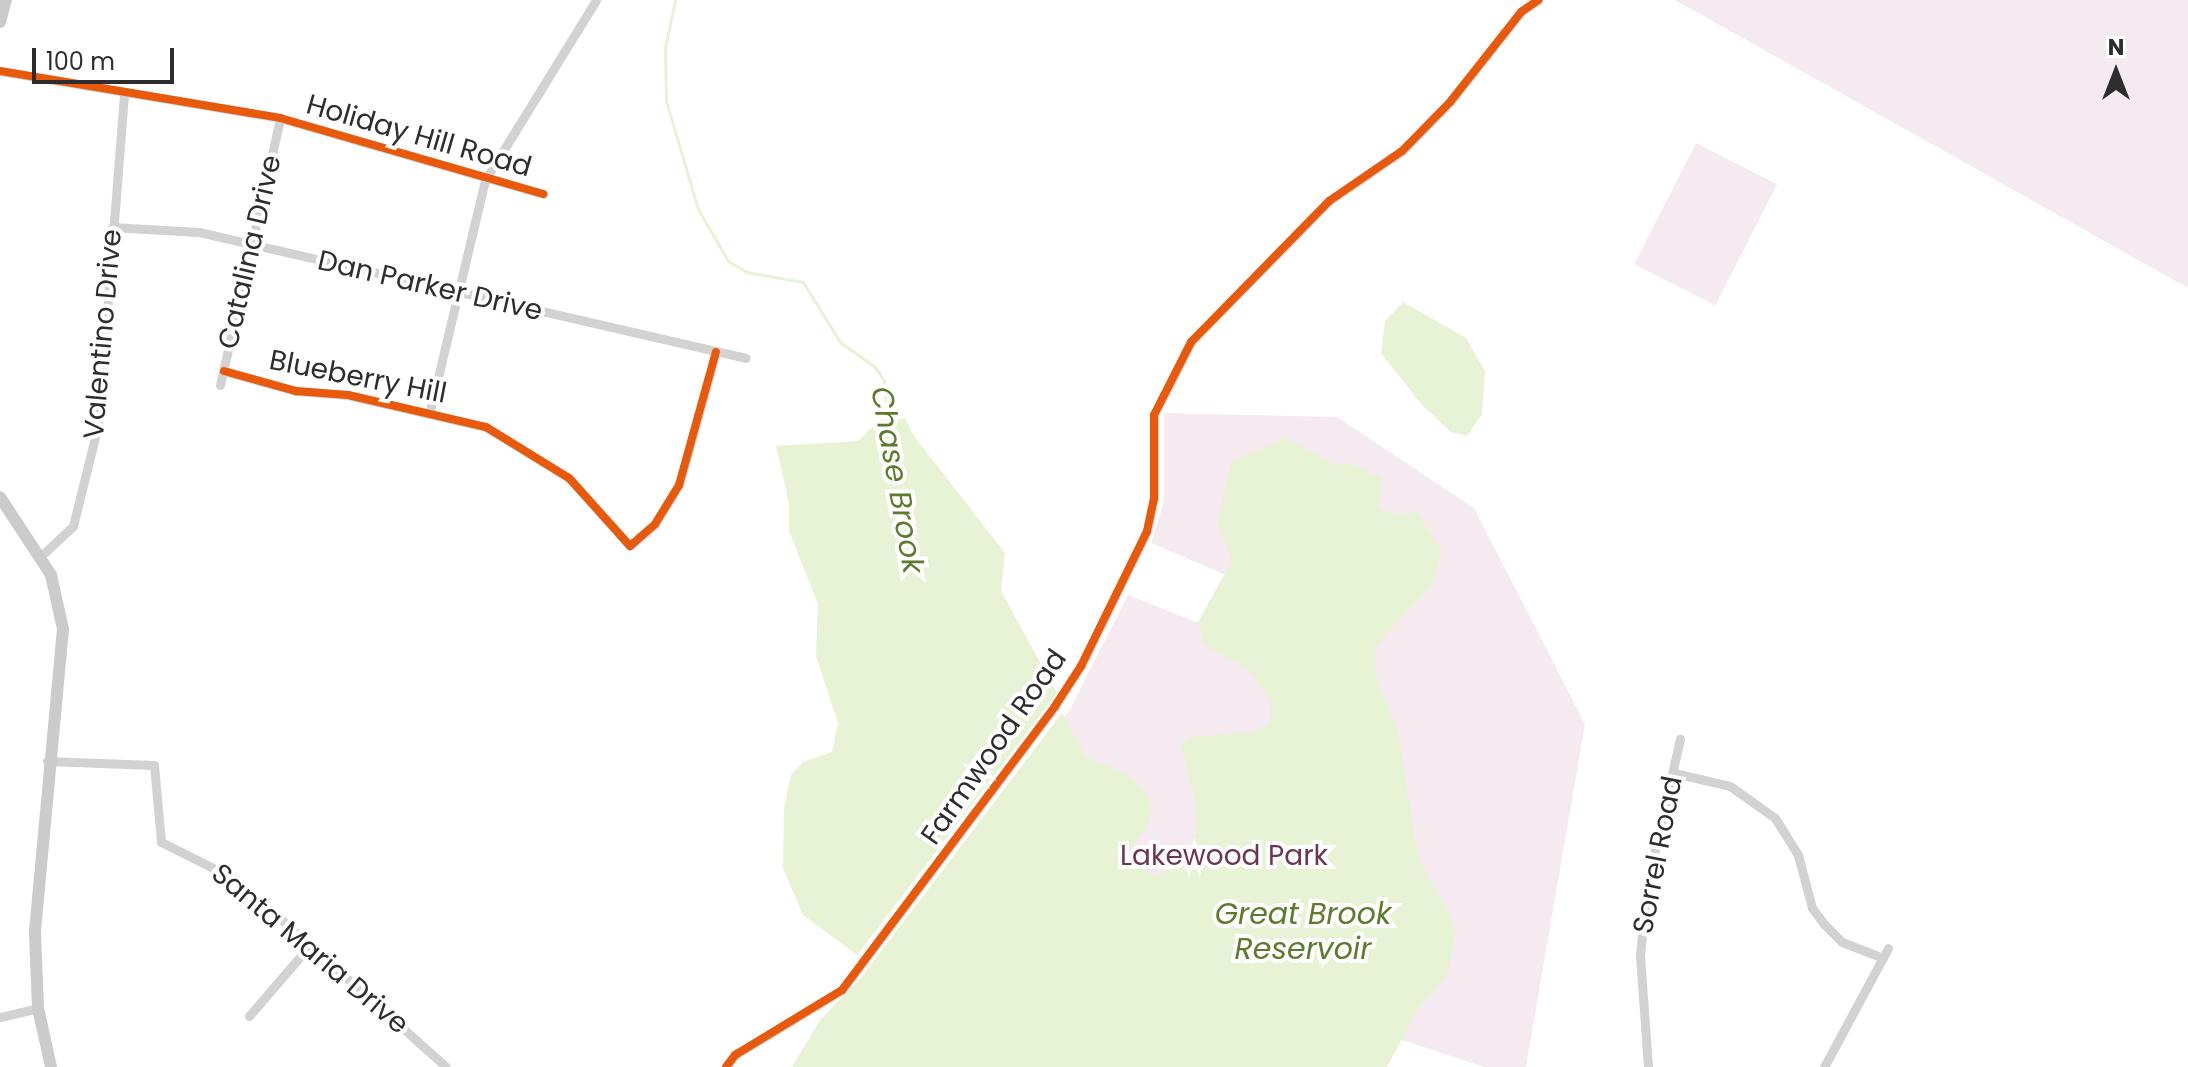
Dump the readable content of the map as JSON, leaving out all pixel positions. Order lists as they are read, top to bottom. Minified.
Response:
{"streets":{"street":["Holiday Hill Road","Catalina Drive","Dan Parker Drive","Valentino Drive","Blueberry Hill","Farmwood Road","Sorrel Road","Santa Maria Drive"]},"crossings":[["Holiday Hill Road","Catalina Drive"],["Holiday Hill Road","Valentino Drive"],["Catalina Drive","Dan Parker Drive"],["Catalina Drive","Blueberry Hill"],["Dan Parker Drive","Valentino Drive"],["Dan Parker Drive","Blueberry Hill"]],"water":["Chase Brook","Great Brook Reservoir"],"parks":["Lakewood Park"],"scale_bar":"100 m","north":"top"}
